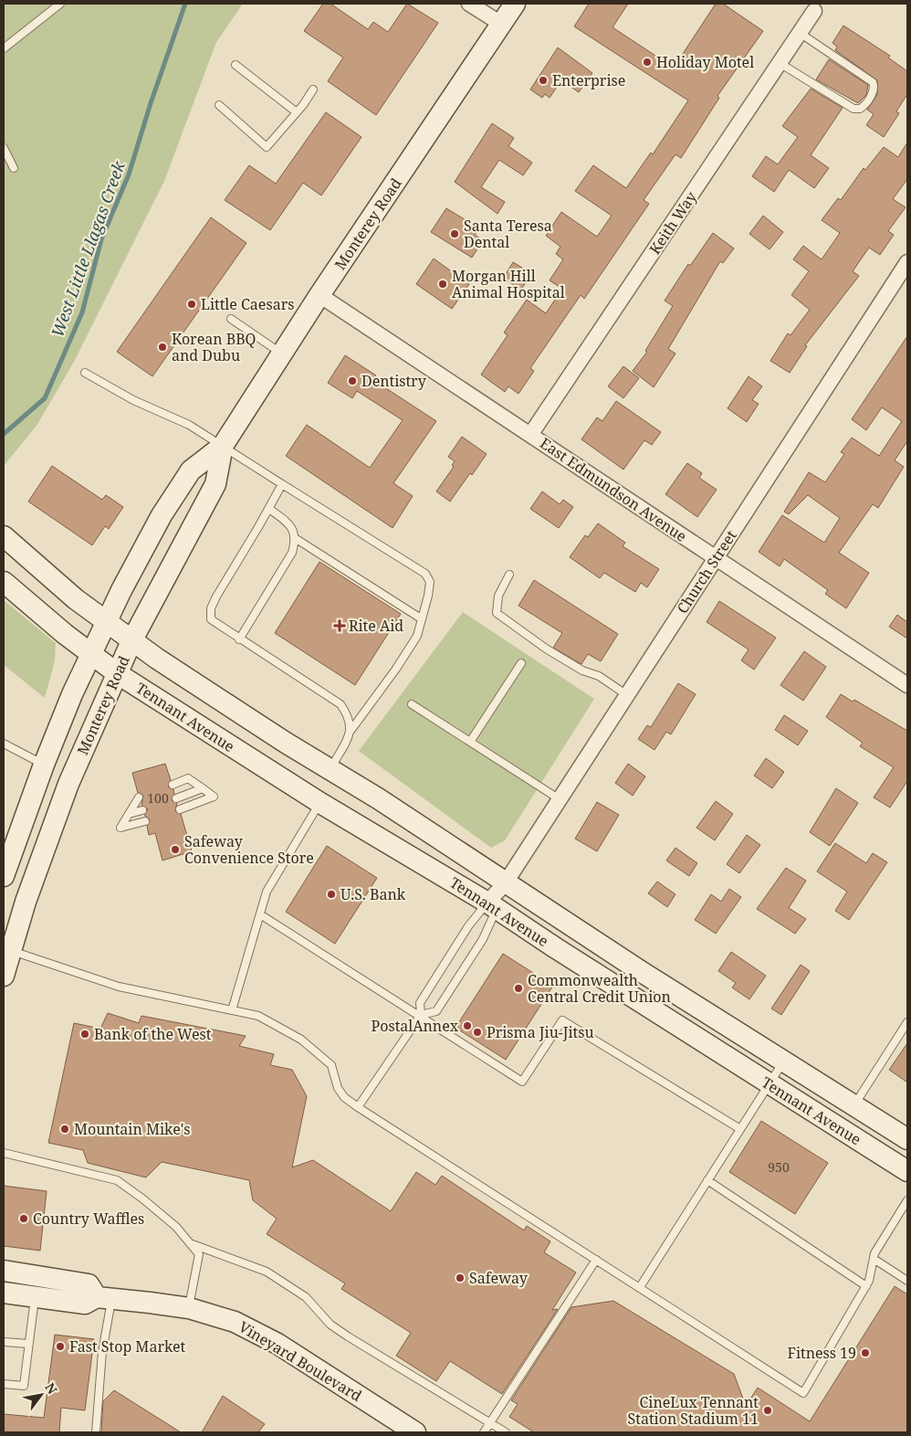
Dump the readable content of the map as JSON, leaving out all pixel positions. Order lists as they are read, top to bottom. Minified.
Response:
{"streets":{"main road":["Monterey Road","Tennant Avenue","Vineyard Boulevard"],"street":["Keith Way","East Edmundson Avenue","Church Street"]},"crossings":[["Keith Way","East Edmundson Avenue"],["Monterey Road","East Edmundson Avenue"],["Monterey Road","Tennant Avenue"],["East Edmundson Avenue","Church Street"],["Church Street","Tennant Avenue"]],"water":["West Little Llagas Creek"],"places":{"other":["Holiday Motel","Enterprise","Santa Teresa Dental","Morgan Hill Animal Hospital","Little Caesars","Korean BBQ and Dubu","Dentistry","Safeway Convenience Store","U.S. Bank","Commonwealth Central Credit Union","PostalAnnex","Prisma Jiu-Jitsu","Bank of the West","Mountain Mike's","Country Waffles","Safeway","Fast Stop Market","Fitness 19","CineLux Tennant Station Stadium 11"],"health":["Rite Aid"]},"house_numbers":["100","950"],"north":"top right"}
